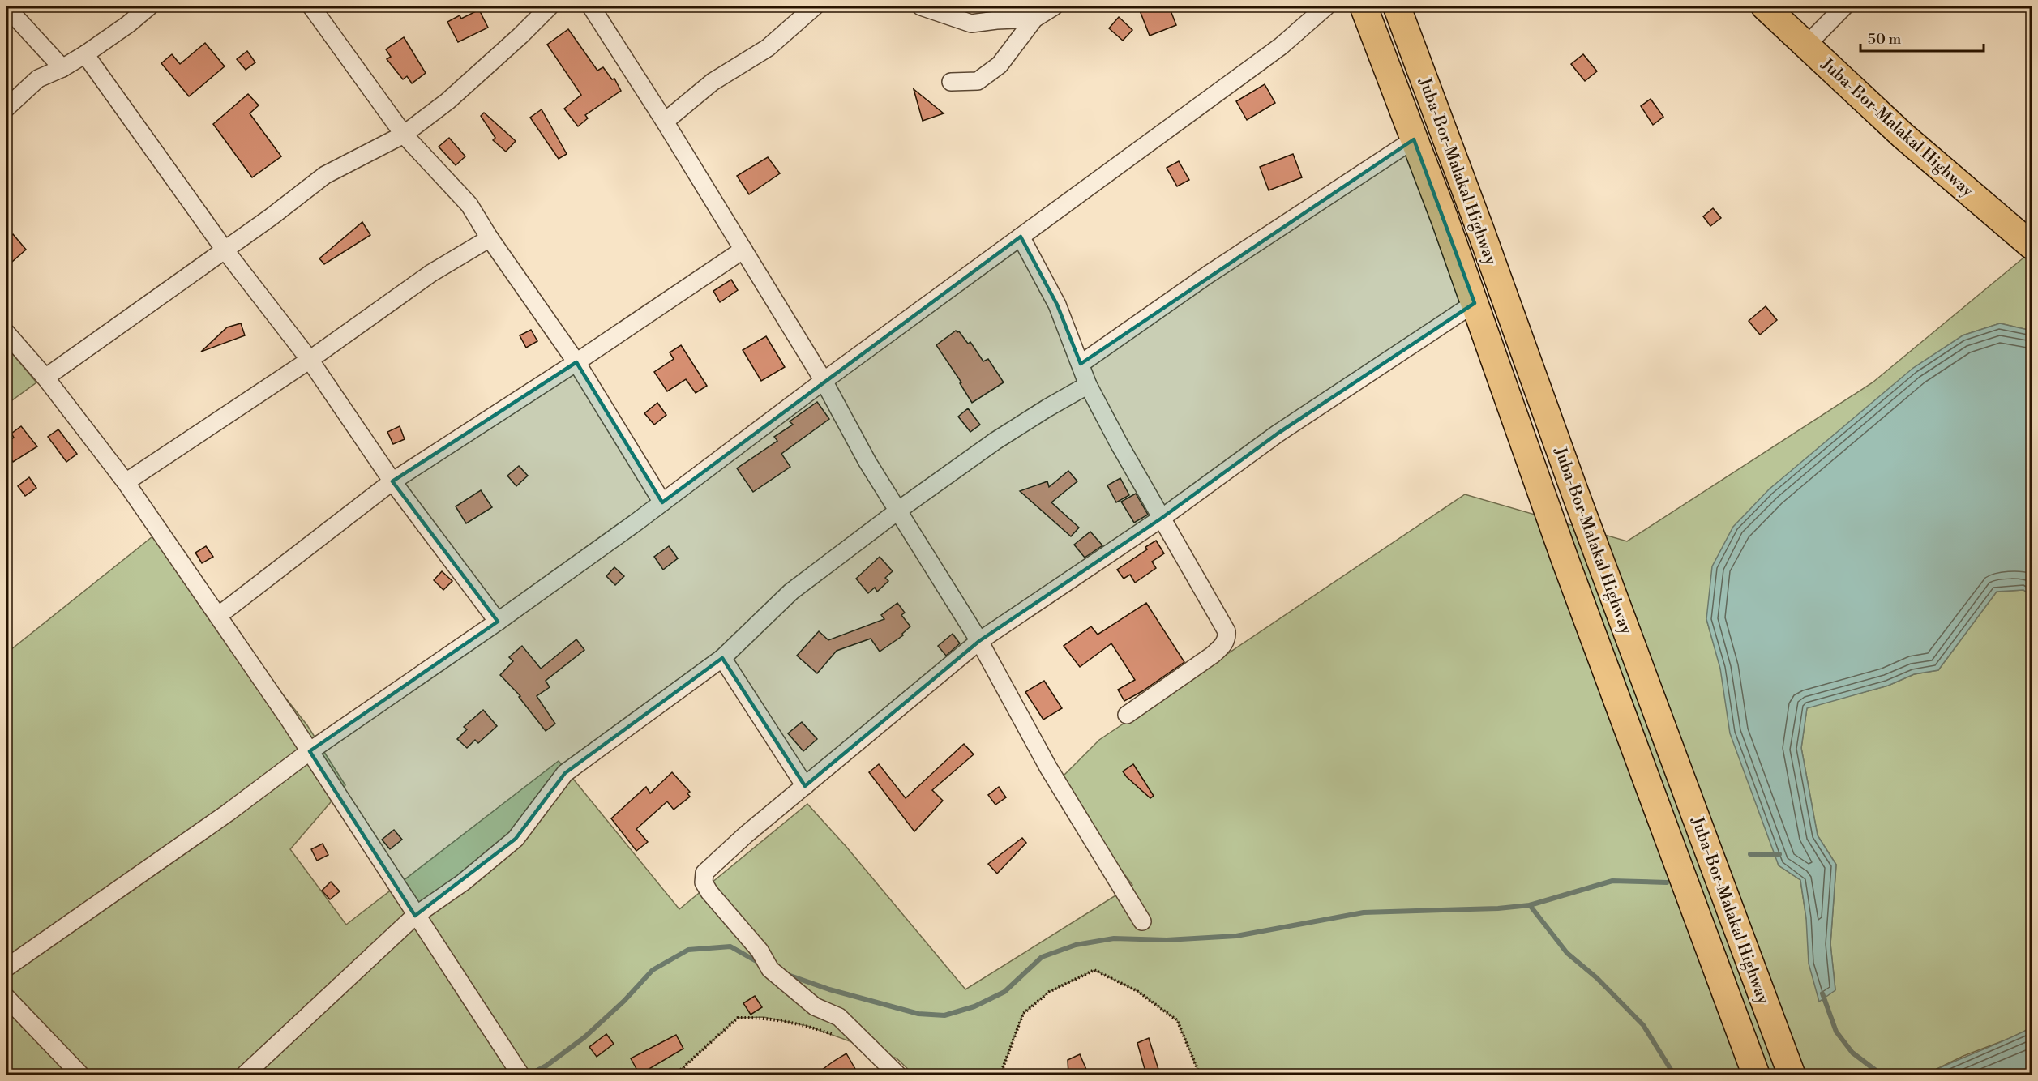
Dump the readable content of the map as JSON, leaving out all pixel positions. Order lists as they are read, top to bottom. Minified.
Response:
{"streets":{"main road":["Juba-Bor-Malakal Highway"]},"scale_bar":"50 m"}
